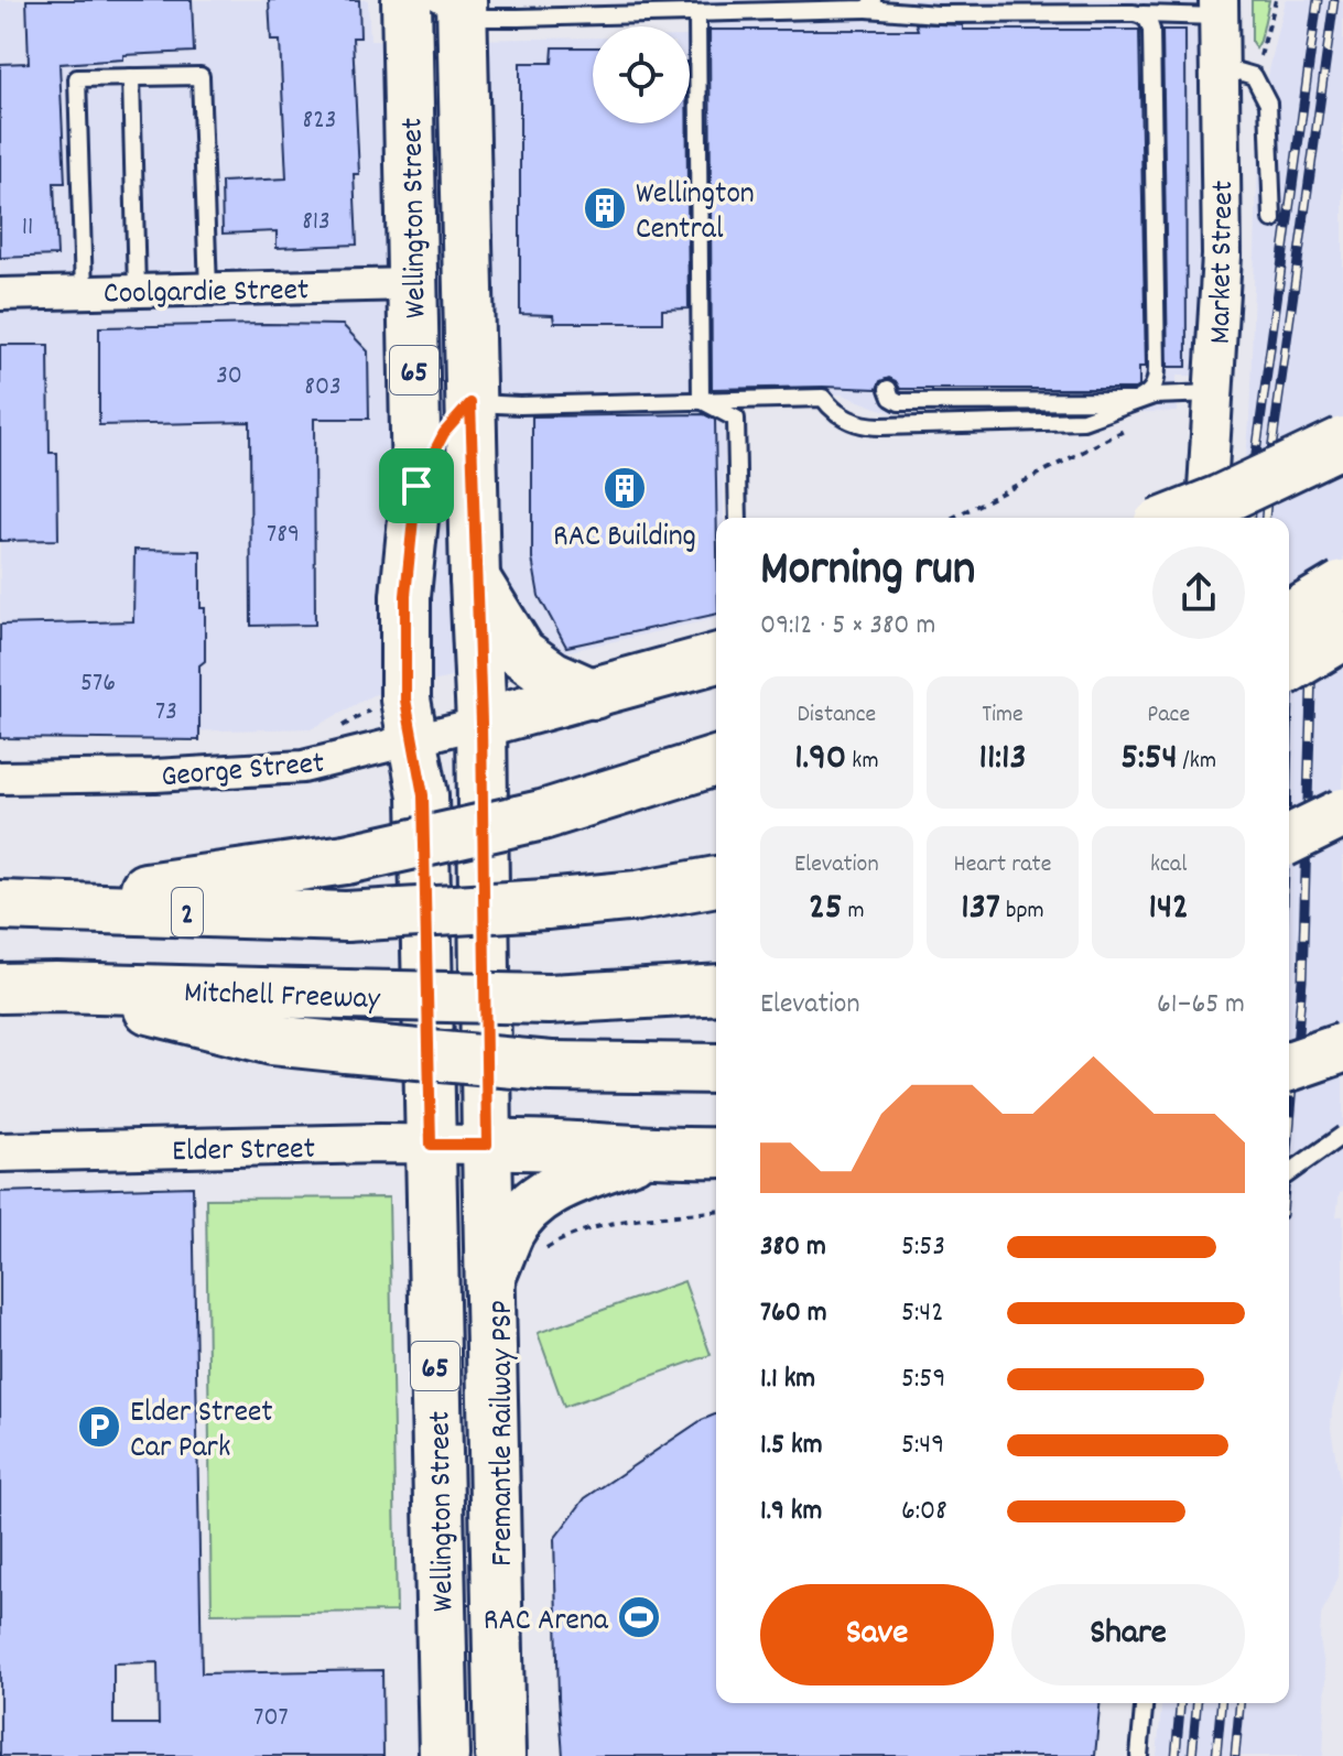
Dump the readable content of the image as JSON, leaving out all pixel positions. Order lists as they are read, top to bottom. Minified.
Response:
{"streets":{"main road":["Wellington Street","65","2","Mitchell Freeway"],"street":["Market Street","Coolgardie Street","George Street","Elder Street"]},"crossings":[["Wellington Street","Coolgardie Street"],["Wellington Street","George Street"],["Wellington Street","Elder Street"]],"places":{"building":["Wellington Central","RAC Building"],"parking":["Elder Street Car Park"],"sports":["RAC Arena"]},"house_numbers":["823","813","11","30","803","789","576","73","707"],"page":{"heading":["Morning run","09:12 · 5 × 380 m"],"stats":[["Distance","1.90 km"],["Time","11:13"],["Pace","5:54 /km"],["Elevation","25 m"],["Heart rate","137 bpm"],["kcal","142"]],"chart":["Elevation","61–65 m"],"list":[{"name":"380 m","note":"5:53"},{"name":"760 m","note":"5:42"},{"name":"1.1 km","note":"5:59"},{"name":"1.5 km","note":"5:49"},{"name":"1.9 km","note":"6:08"}],"buttons":["Save","Share"]}}
